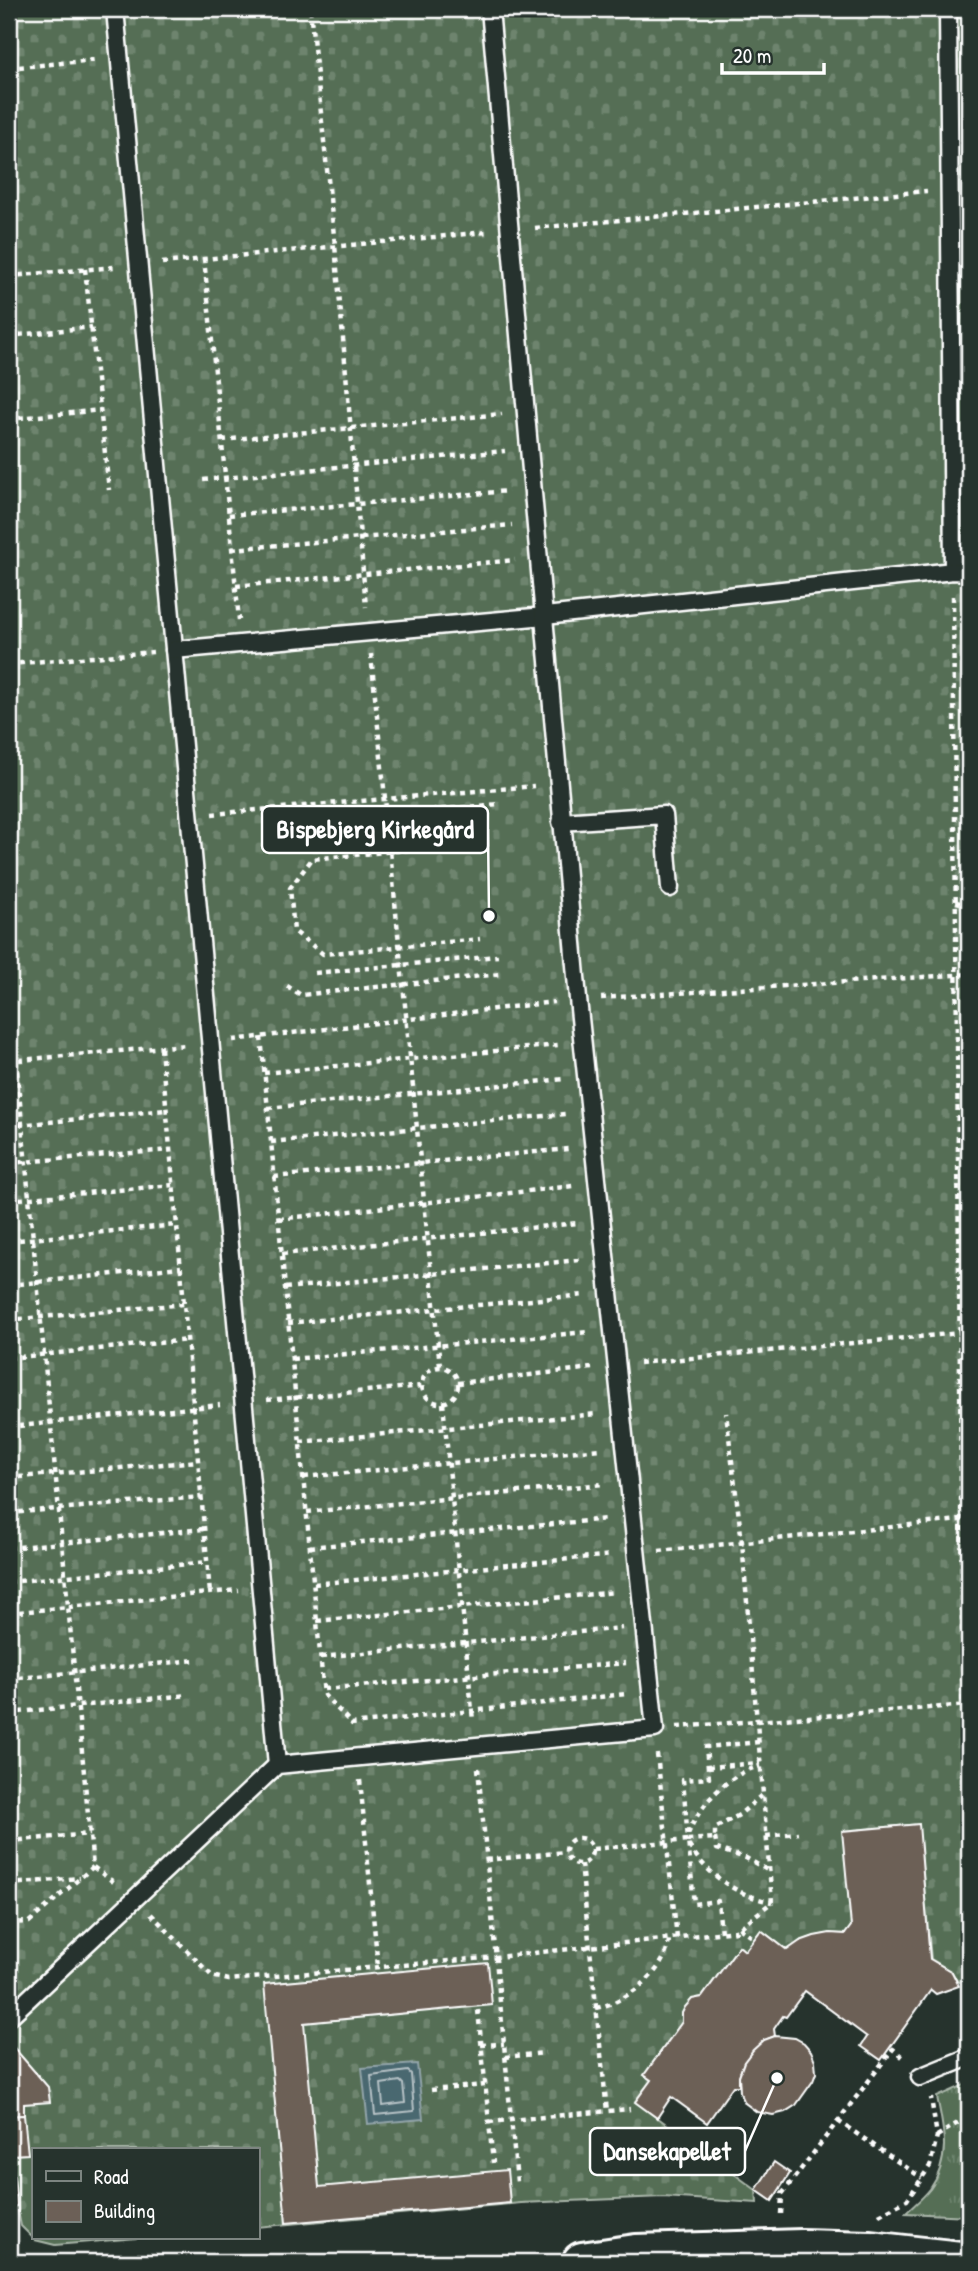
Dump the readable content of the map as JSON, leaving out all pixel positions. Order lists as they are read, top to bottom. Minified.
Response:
{"places":["Bispebjerg Kirkegård","Dansekapellet"],"legend":["Road","Building"],"scale_bar":"20 m"}
